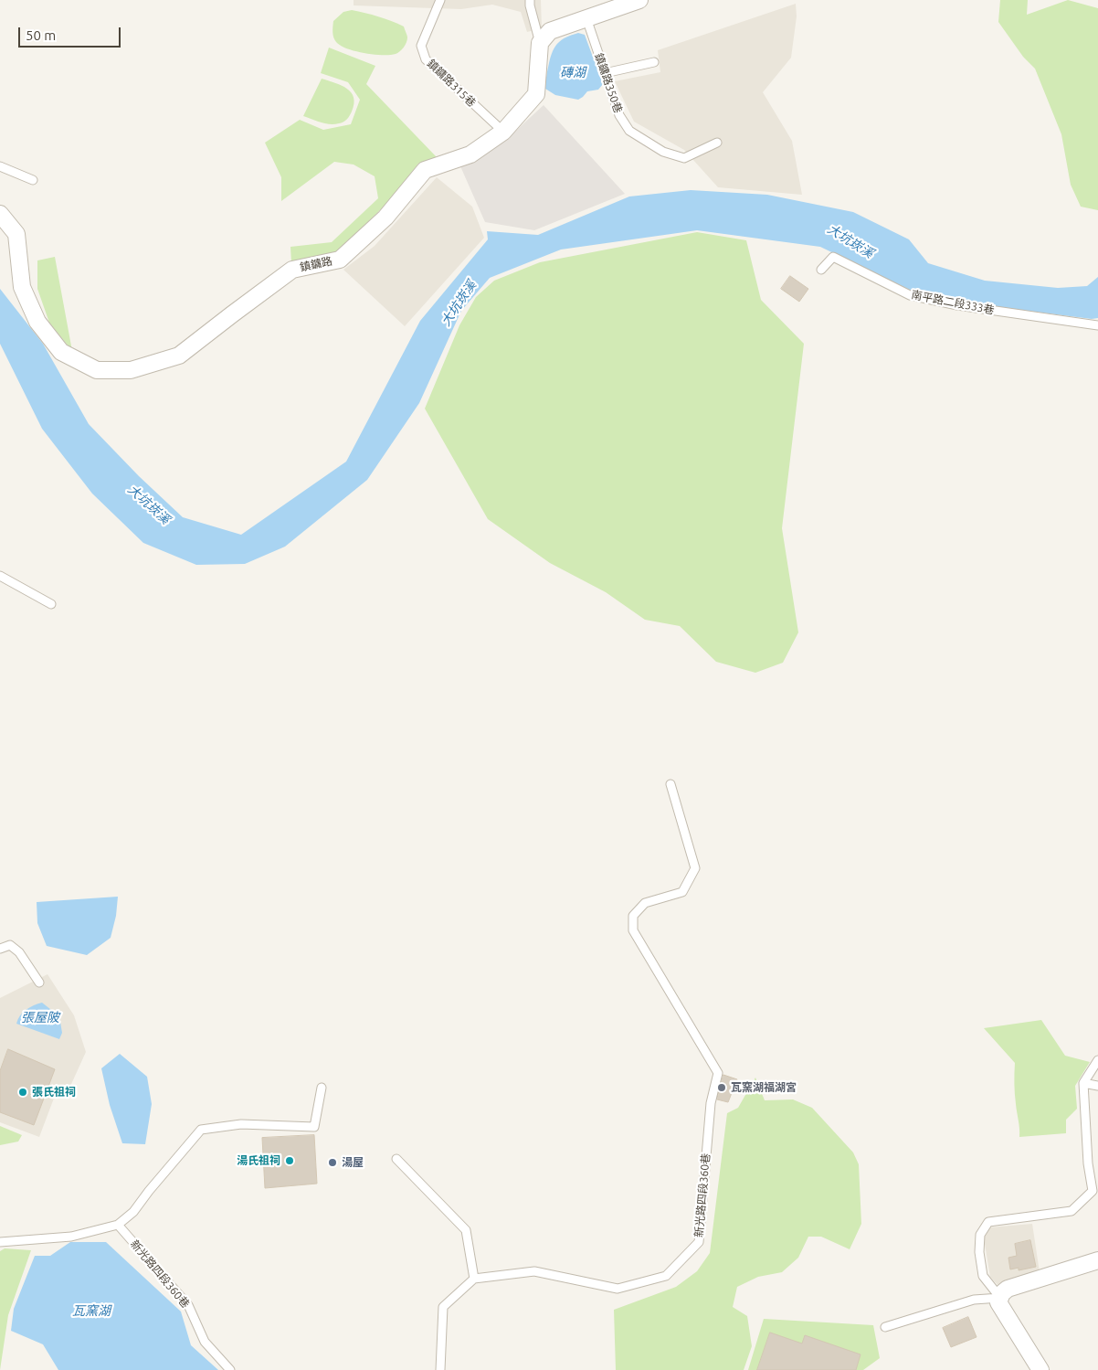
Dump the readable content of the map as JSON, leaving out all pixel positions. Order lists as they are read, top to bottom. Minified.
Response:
{"streets":{"street":["鎮鏞路"],"lane":["鎮鏞路315巷","鎮鏞路350巷","南平路二段333巷","新光路四段360巷"]},"crossings":[["鎮鏞路315巷","鎮鏞路"]],"water":["磚湖","大坑崁溪","張屋陂","瓦窯湖"],"places":["瓦窯湖福湖宮","張氏祖祠","湯氏祖祠","湯屋"],"scale_bar":"50 m"}
